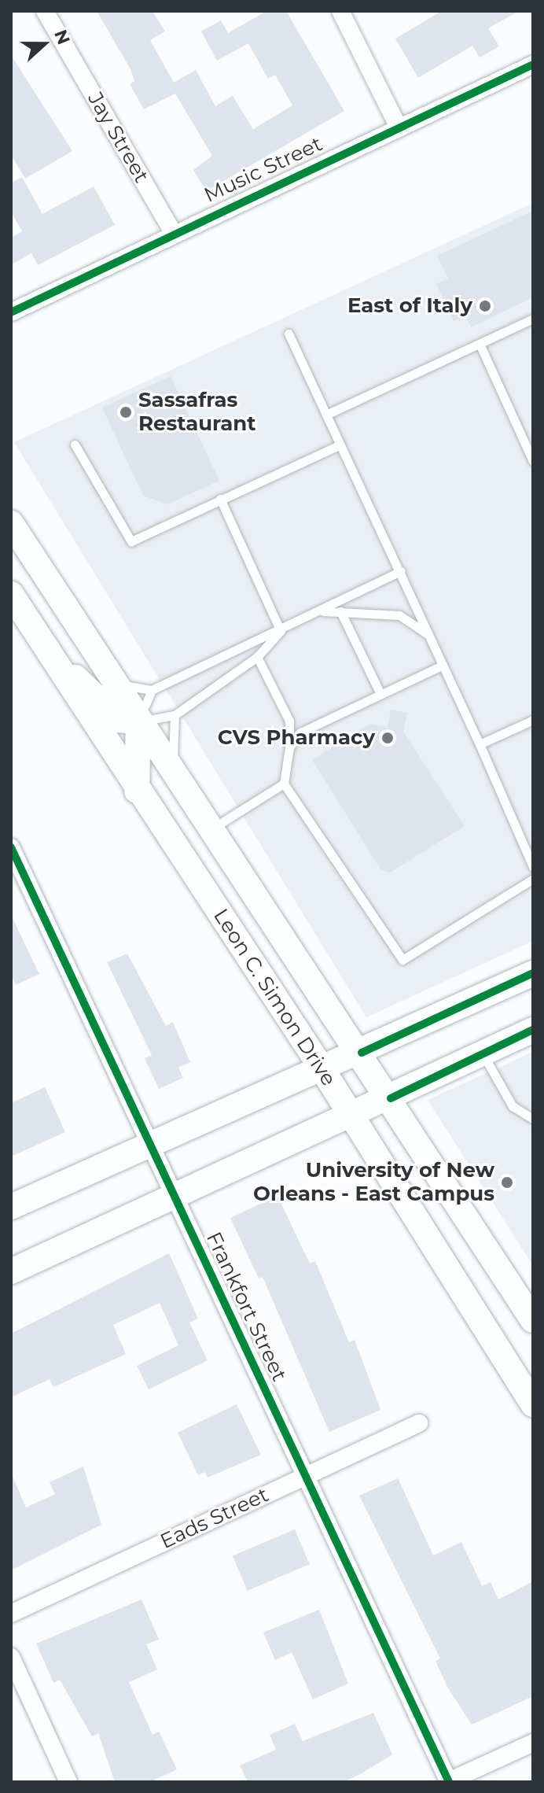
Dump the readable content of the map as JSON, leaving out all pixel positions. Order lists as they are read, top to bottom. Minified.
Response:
{"streets":{"main road":["Leon C. Simon Drive"],"street":["Jay Street","Music Street","Frankfort Street","Eads Street"]},"crossings":[["Jay Street","Music Street"],["Frankfort Street","Eads Street"]],"places":["East of Italy","Sassafras Restaurant","CVS Pharmacy","University of New Orleans - East Campus"],"north":"right"}
